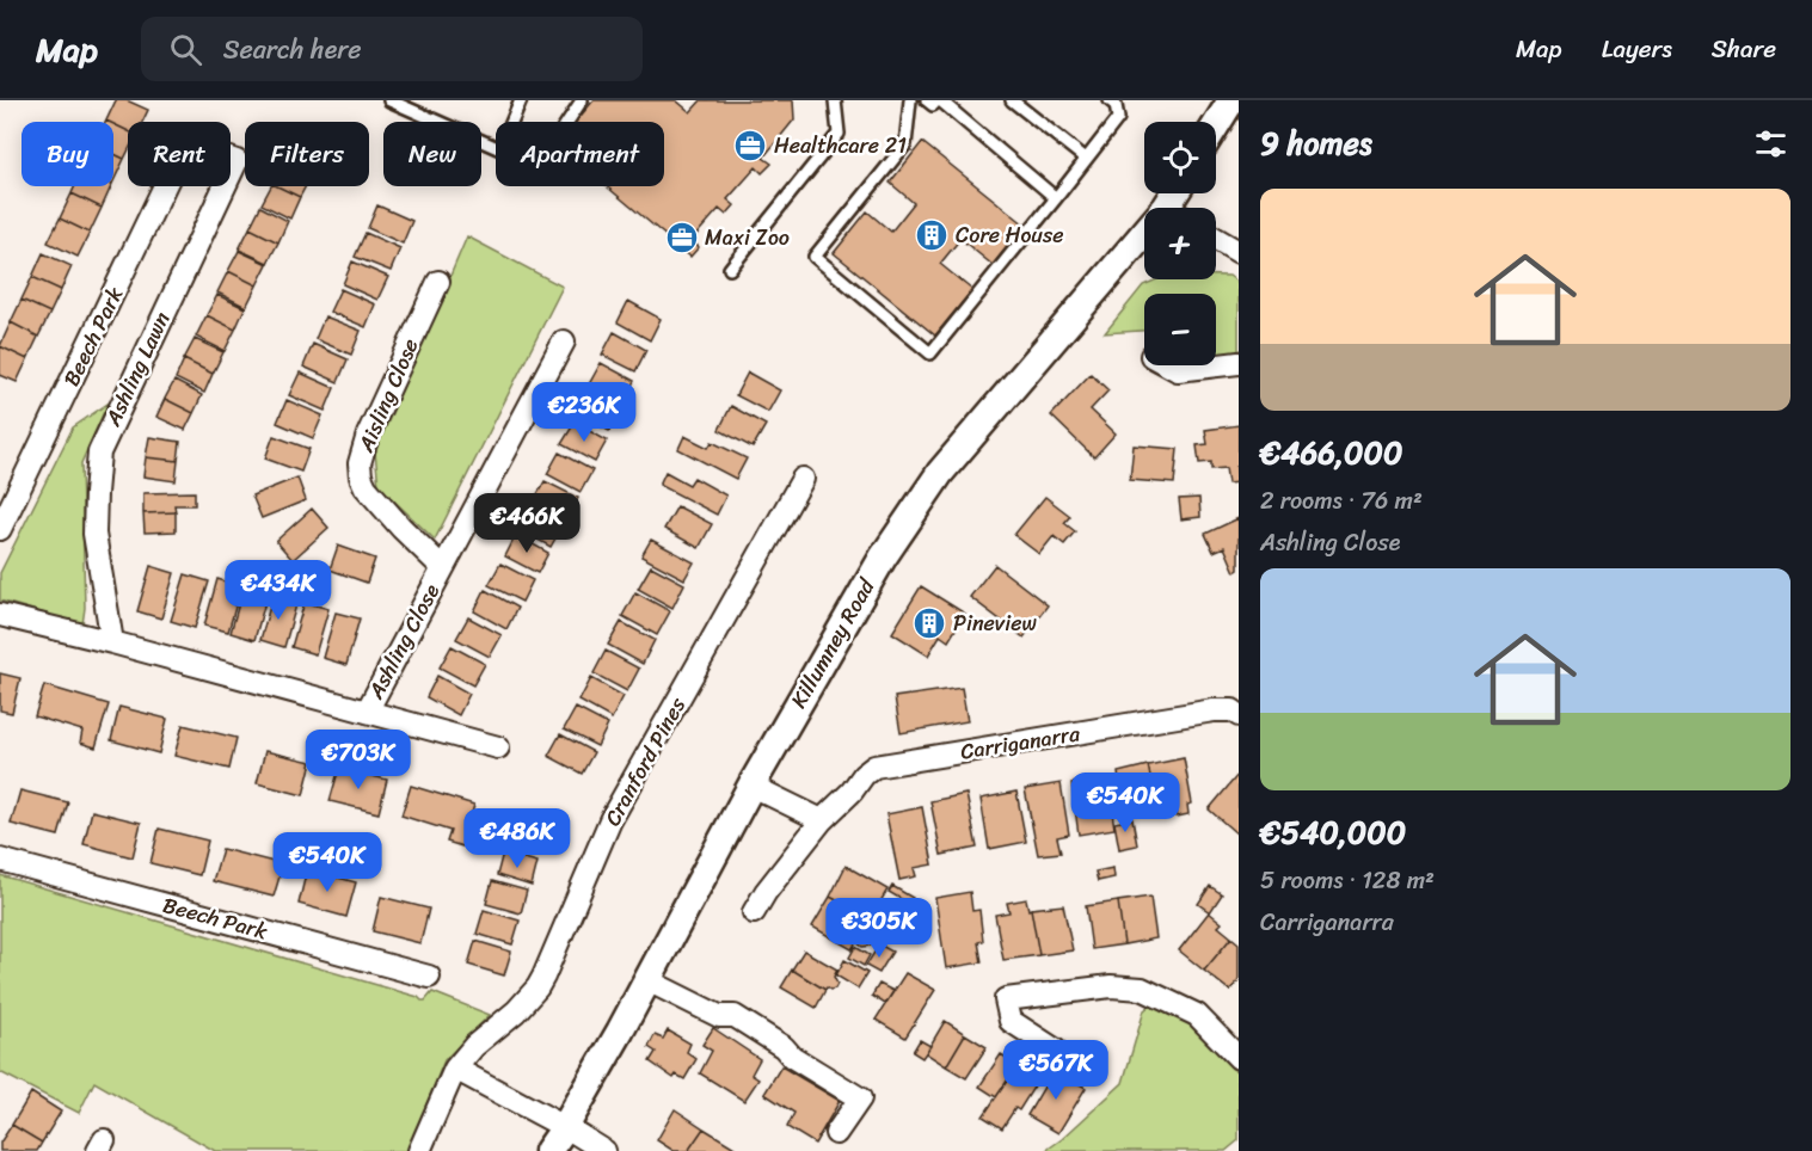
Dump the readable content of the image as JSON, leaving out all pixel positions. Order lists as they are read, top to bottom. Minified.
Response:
{"streets":{"street":["Beech Park","Ashling Lawn","Aisling Close","Ashling Close","Killumney Road","Carriganarra","Cranford Pines"]},"crossings":[["Aisling Close","Ashling Close"]],"places":{"office":["Healthcare 21","Maxi Zoo"],"building":["Core House","Pineview"]},"page":{"header":"Map","search":"Search here","nav":["Map","Layers","Share"],"heading":"9 homes","map_buttons":["+","−"],"chip":["Buy","Rent","Filters","New","Apartment"],"list":[{"name":"€466,000","note":"2 rooms · 76 m² · Ashling Close"},{"name":"€540,000","note":"5 rooms · 128 m² · Carriganarra"}],"price":["€236K","€466K","€434K","€703K","€540K","€486K","€540K","€305K","€567K"]}}
